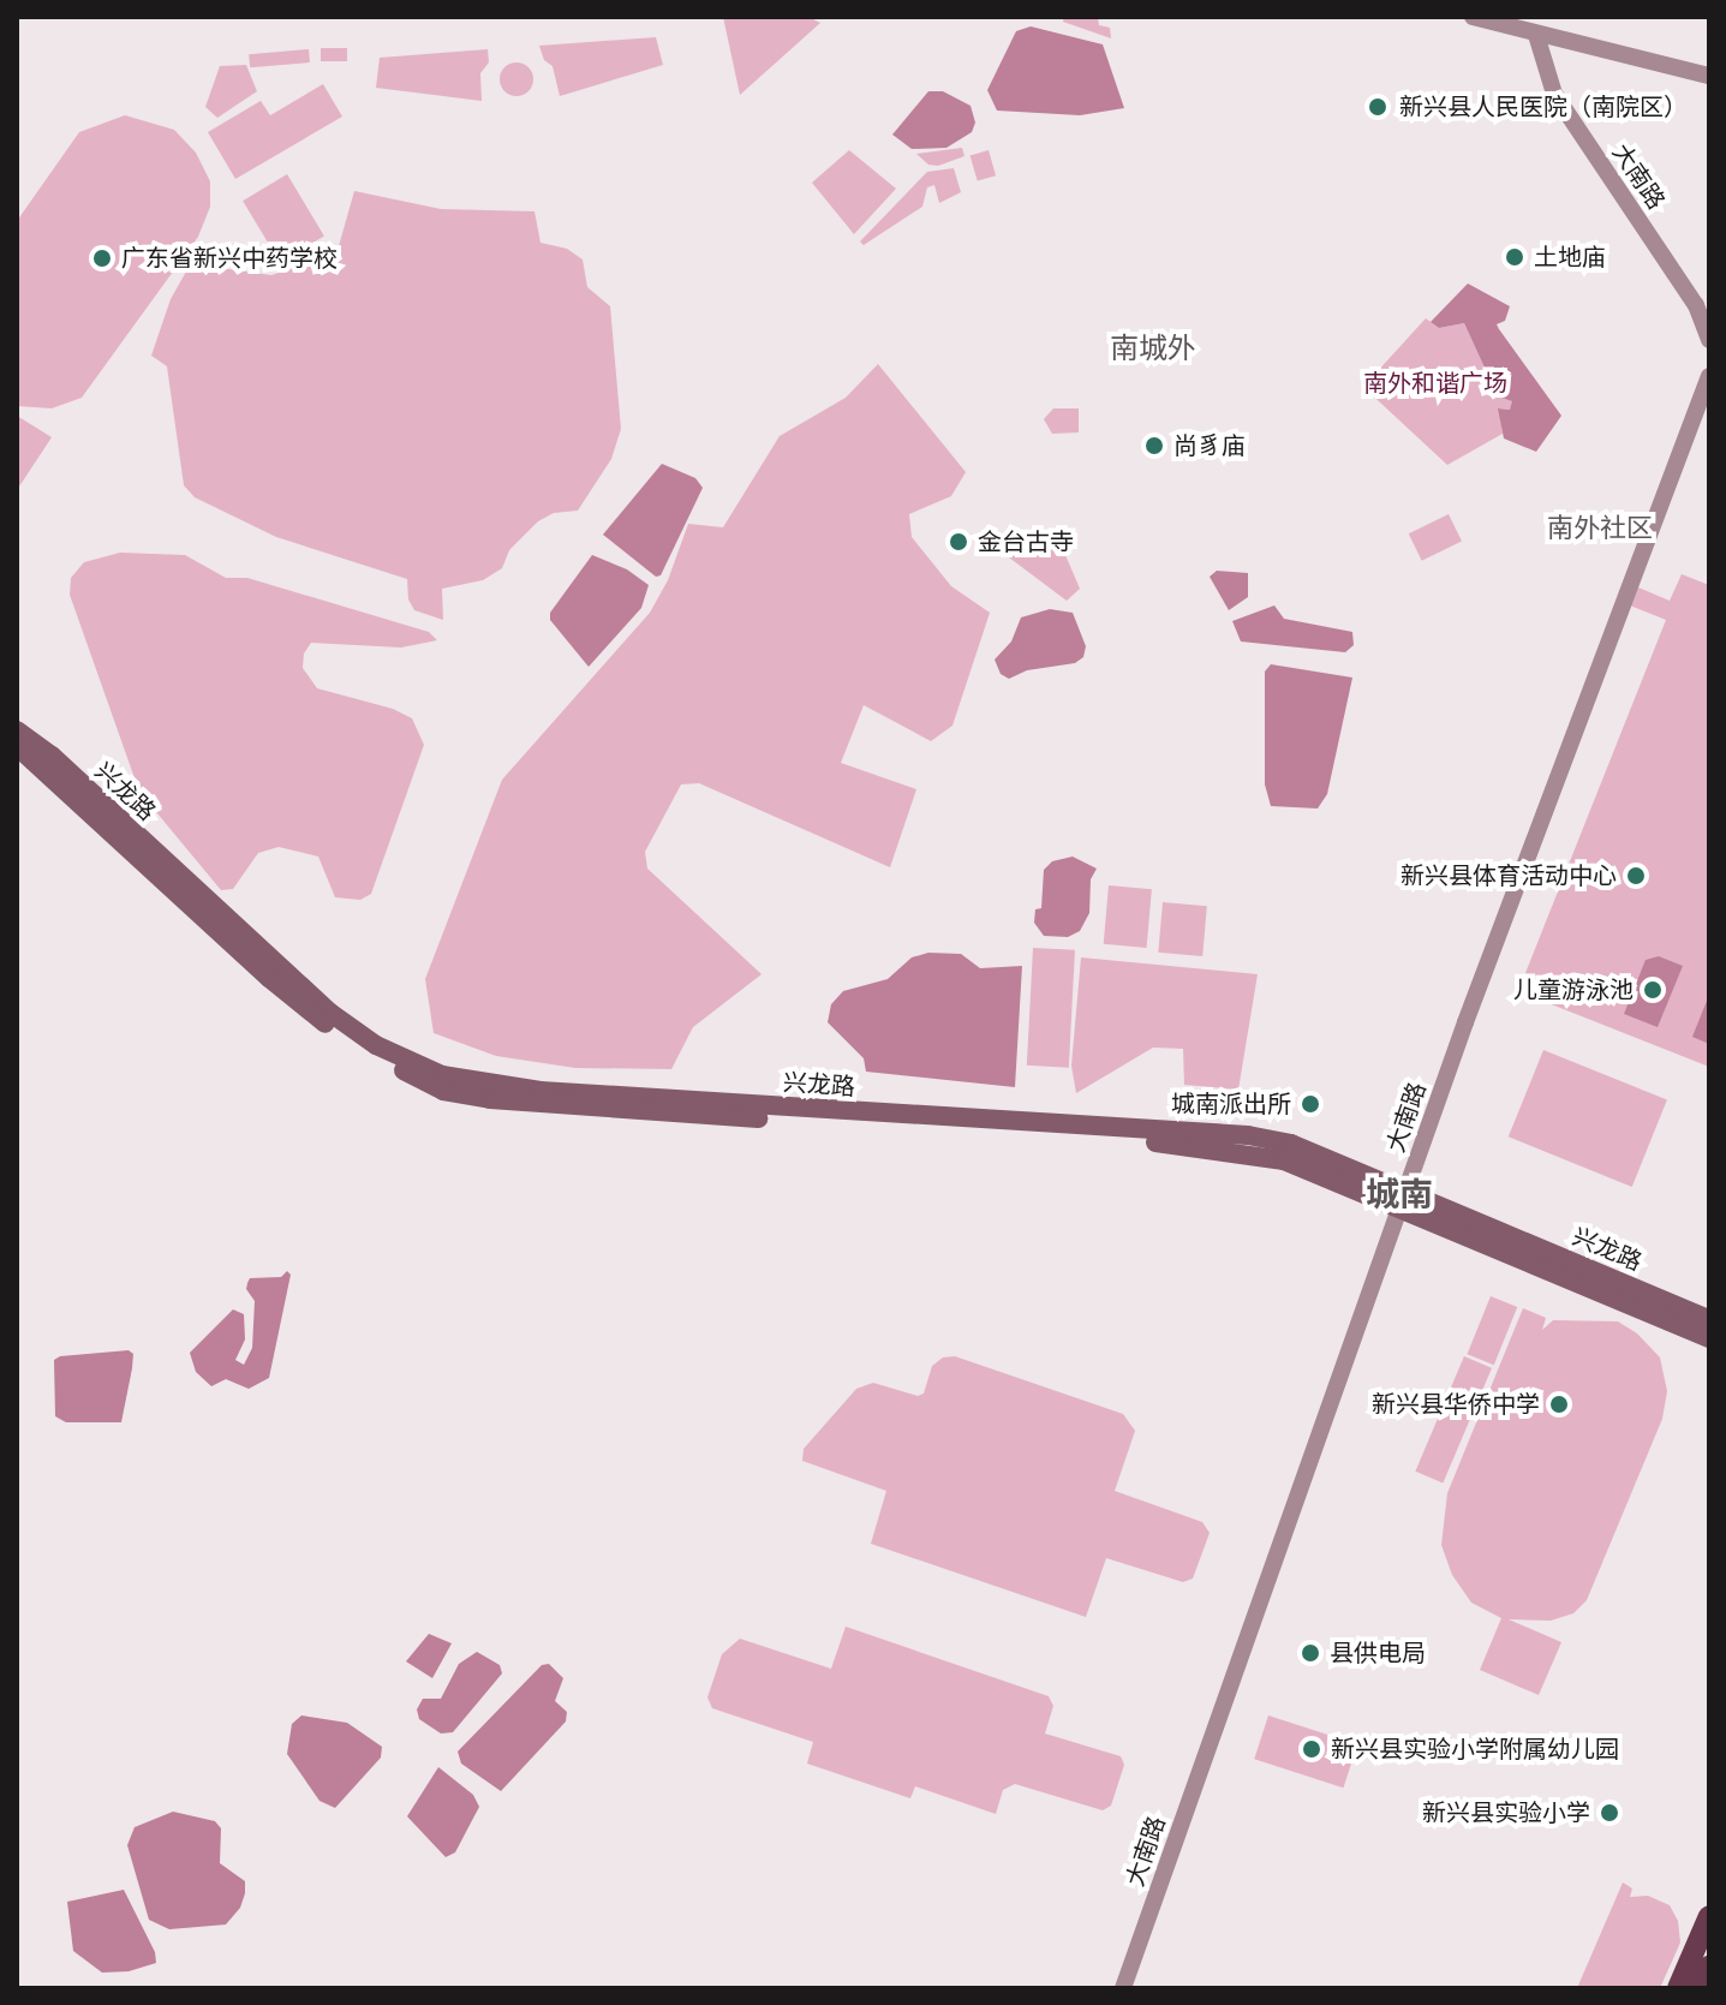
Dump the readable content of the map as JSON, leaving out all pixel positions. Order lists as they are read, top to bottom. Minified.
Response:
{"streets":{"main road":["兴龙路"],"street":["大南路"]},"crossings":[["大南路","兴龙路"]],"districts":["南城外","南外社区","城南"],"parks":["南外和谐广场"],"places":["新兴县人民医院（南院区）","土地庙","广东省新兴中药学校","尚豸庙","金台古寺","新兴县体育活动中心","儿童游泳池","城南派出所","新兴县华侨中学","县供电局","新兴县实验小学附属幼儿园","新兴县实验小学"]}
